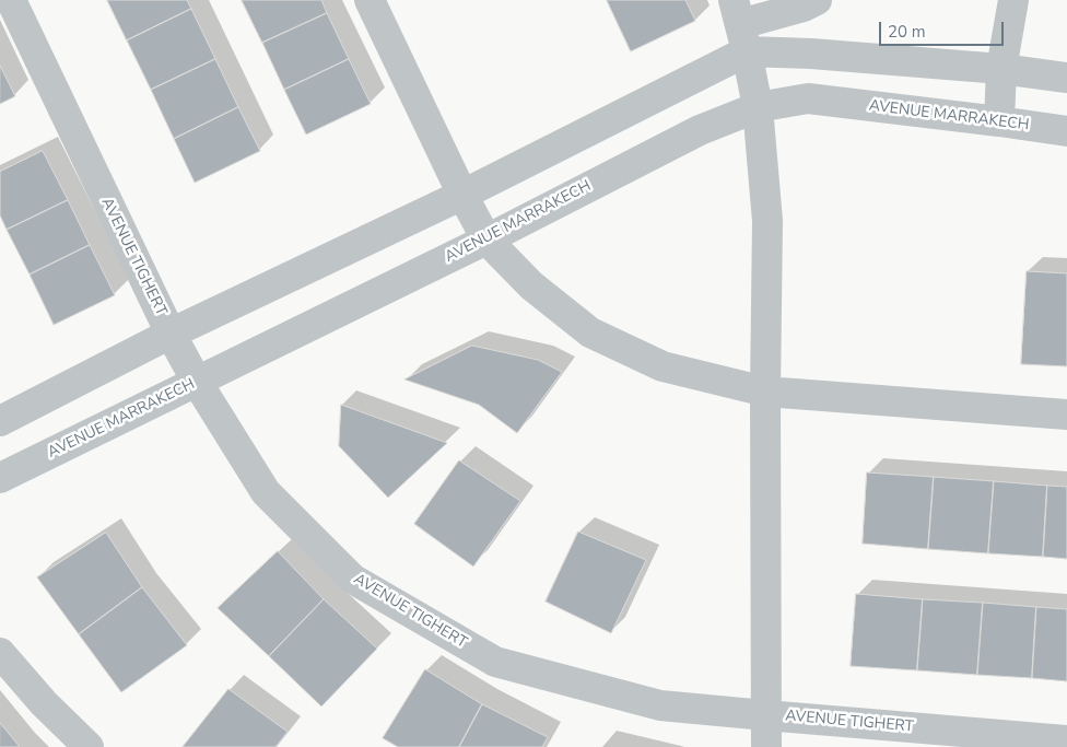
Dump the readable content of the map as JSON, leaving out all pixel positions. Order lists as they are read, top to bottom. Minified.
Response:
{"streets":{"street":["AVENUE MARRAKECH","AVENUE TIGHERT"]},"crossings":[["AVENUE MARRAKECH","AVENUE TIGHERT"]],"scale_bar":"20 m"}
